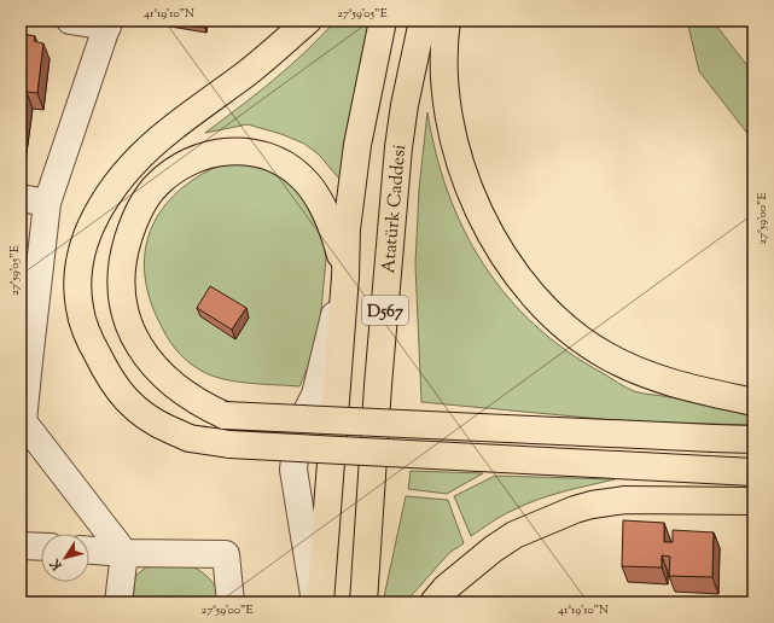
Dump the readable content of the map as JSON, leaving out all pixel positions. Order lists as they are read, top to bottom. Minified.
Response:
{"streets":{"highway":["Atatürk Caddesi","D567"]},"north":"bottom left","coordinates":["41°19'10\"N","27°59'05\"E","27°59'00\"E"]}
